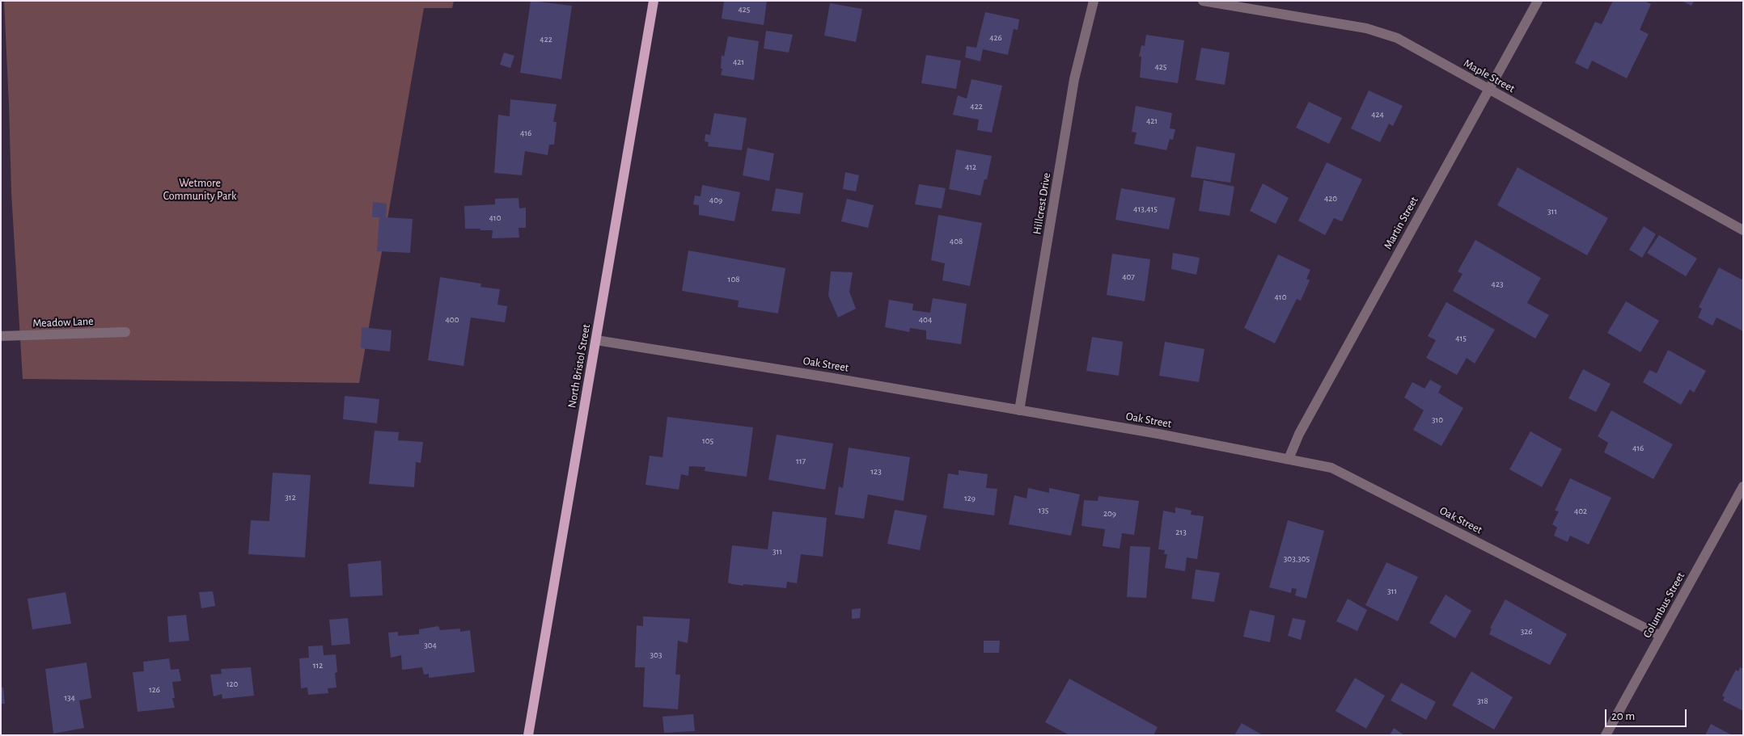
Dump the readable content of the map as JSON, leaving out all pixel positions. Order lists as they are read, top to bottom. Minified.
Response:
{"streets":{"main road":["North Bristol Street"],"street":["Maple Street","Hillcrest Drive","Martin Street","Meadow Lane","Oak Street","Columbus Street"]},"crossings":[["Maple Street","Martin Street"],["Hillcrest Drive","Oak Street"],["Martin Street","Oak Street"],["Oak Street","North Bristol Street"],["Oak Street","Columbus Street"]],"parks":["Wetmore Community Park"],"house_numbers":["425","426","422","421","425","422","424","421","416","412","420","409","413,415","311","410","408","407","108","423","410","400","404","415","310","105","416","117","123","312","129","135","402","209","213","311","303,305","311","326","304","303","112","120","126","134","318"],"scale_bar":"20 m"}
